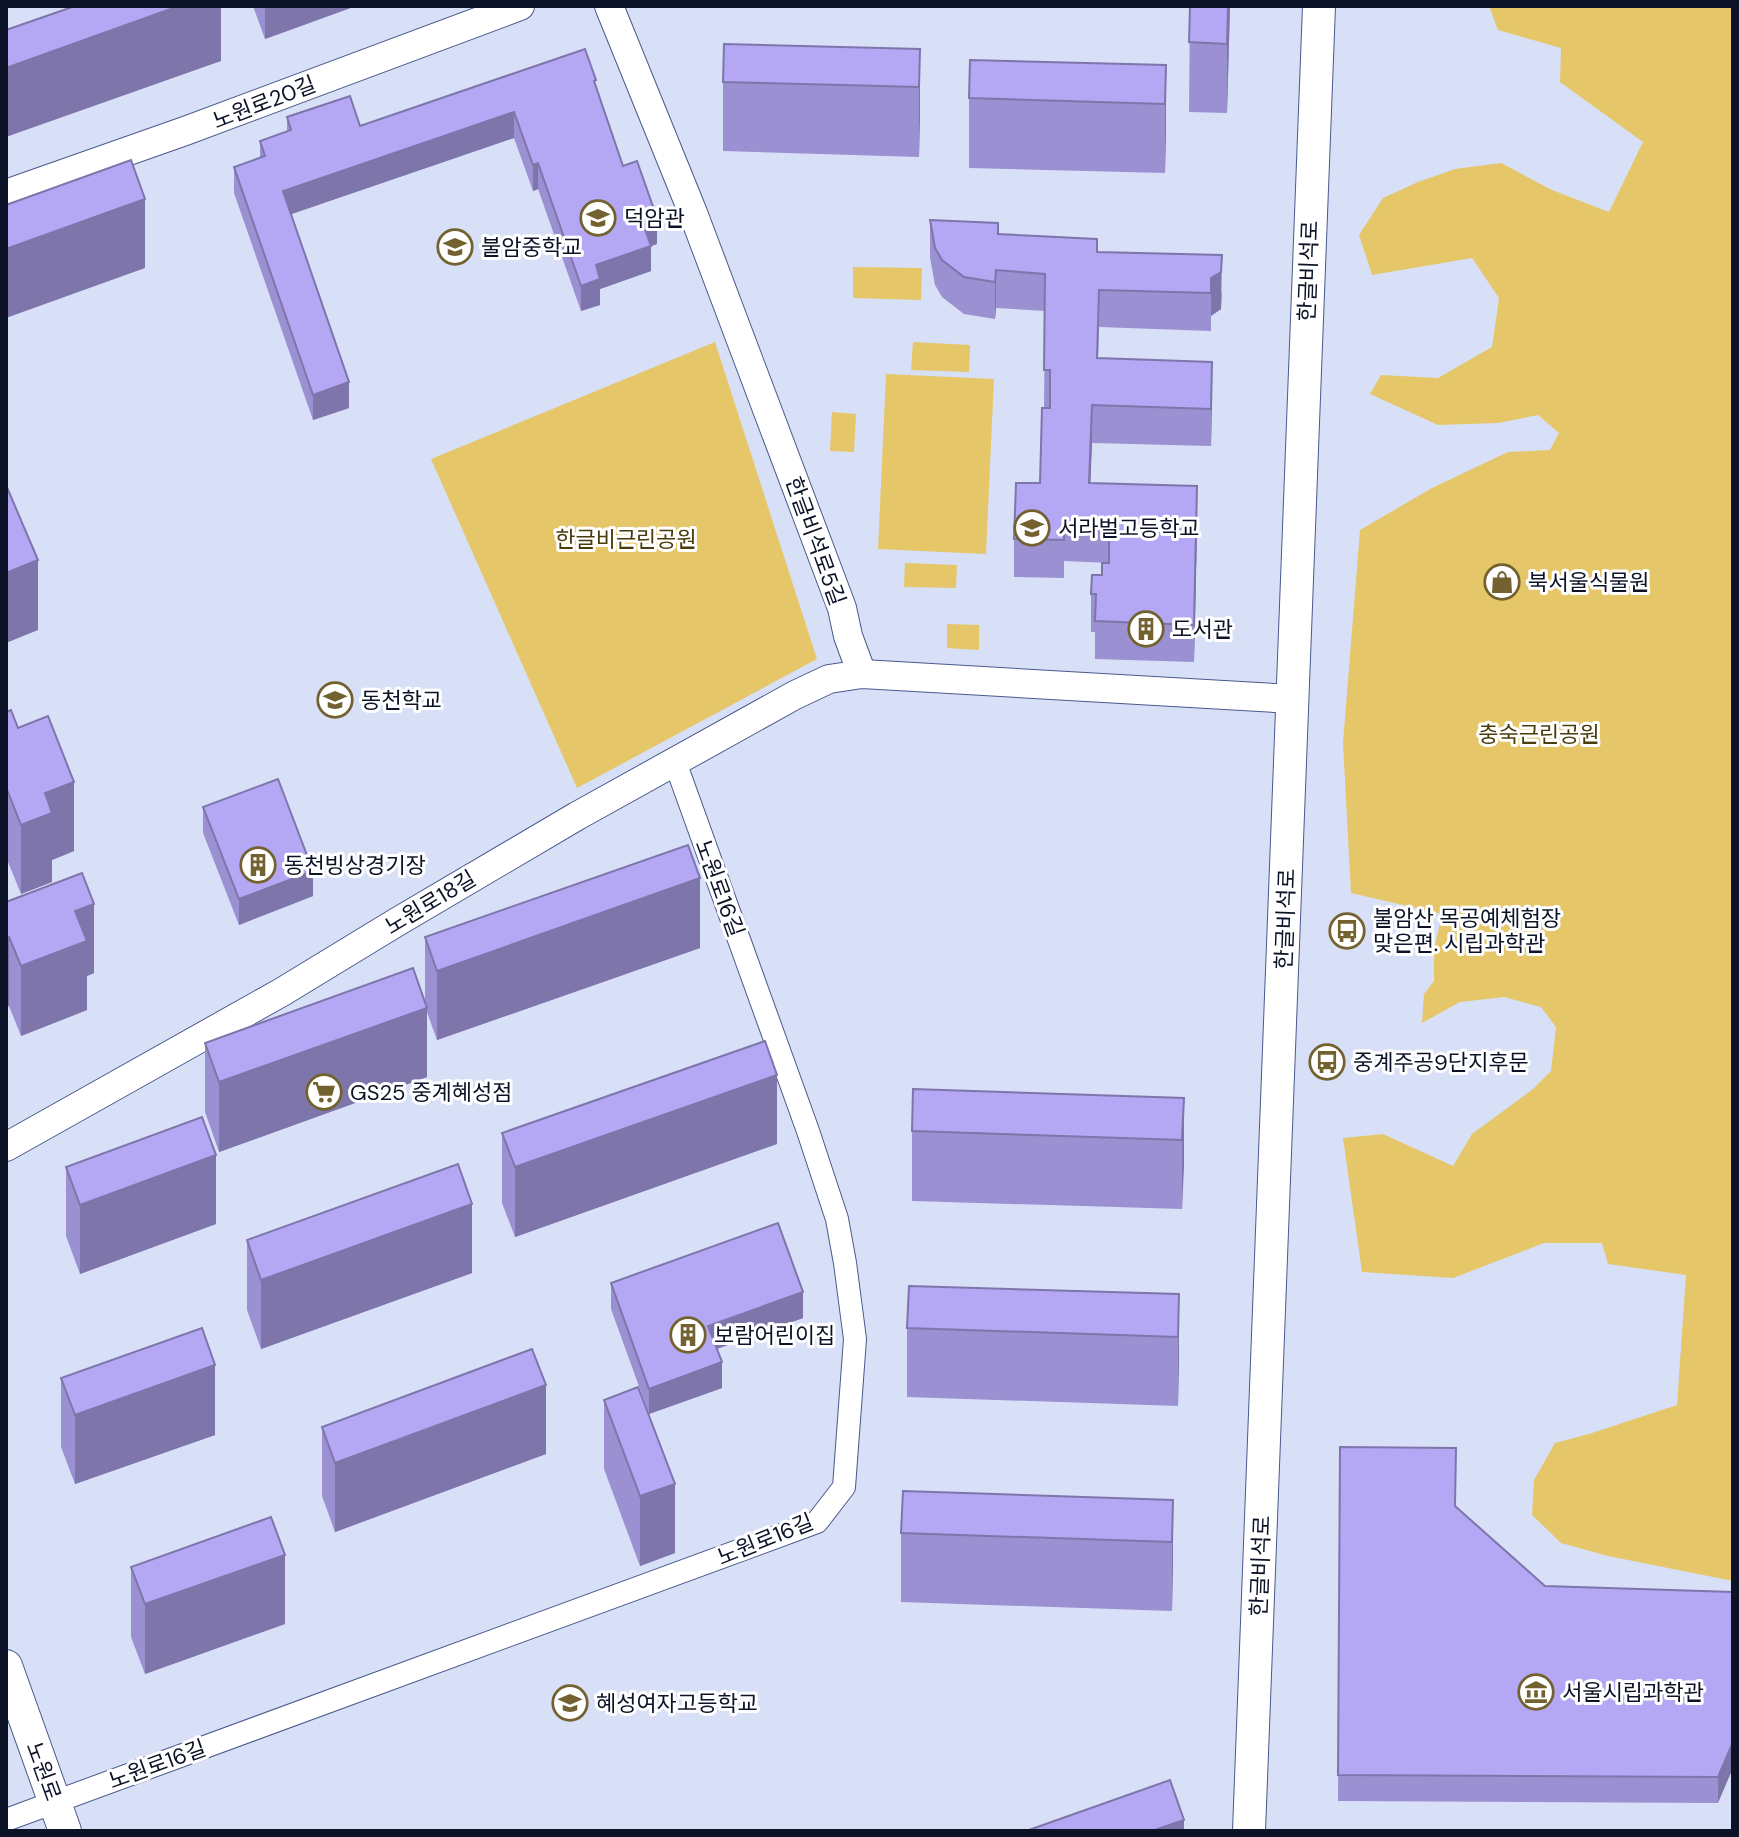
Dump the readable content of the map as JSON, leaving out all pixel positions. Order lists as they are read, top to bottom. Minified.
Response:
{"streets":{"main road":["한글비석로","노원로"],"street":["노원로20길","한글비석로5길","노원로16길","노원로18길"]},"crossings":[["한글비석로5길","노원로18길"],["노원로16길","노원로18길"],["노원로16길","노원로"]],"parks":["한글비근린공원","충숙근린공원"],"places":{"school or university":["덕암관","불암중학교","서라벌고등학교","동천학교","혜성여자고등학교"],"shop":["북서울식물원"],"building":["도서관","동천빙상경기장","보람어린이집"],"bus stop":["불암산 목공예체험장 맞은편. 시립과학관","중계주공9단지후문"],"supermarket":["GS25 중계혜성점"],"museum":["서울시립과학관"]}}
